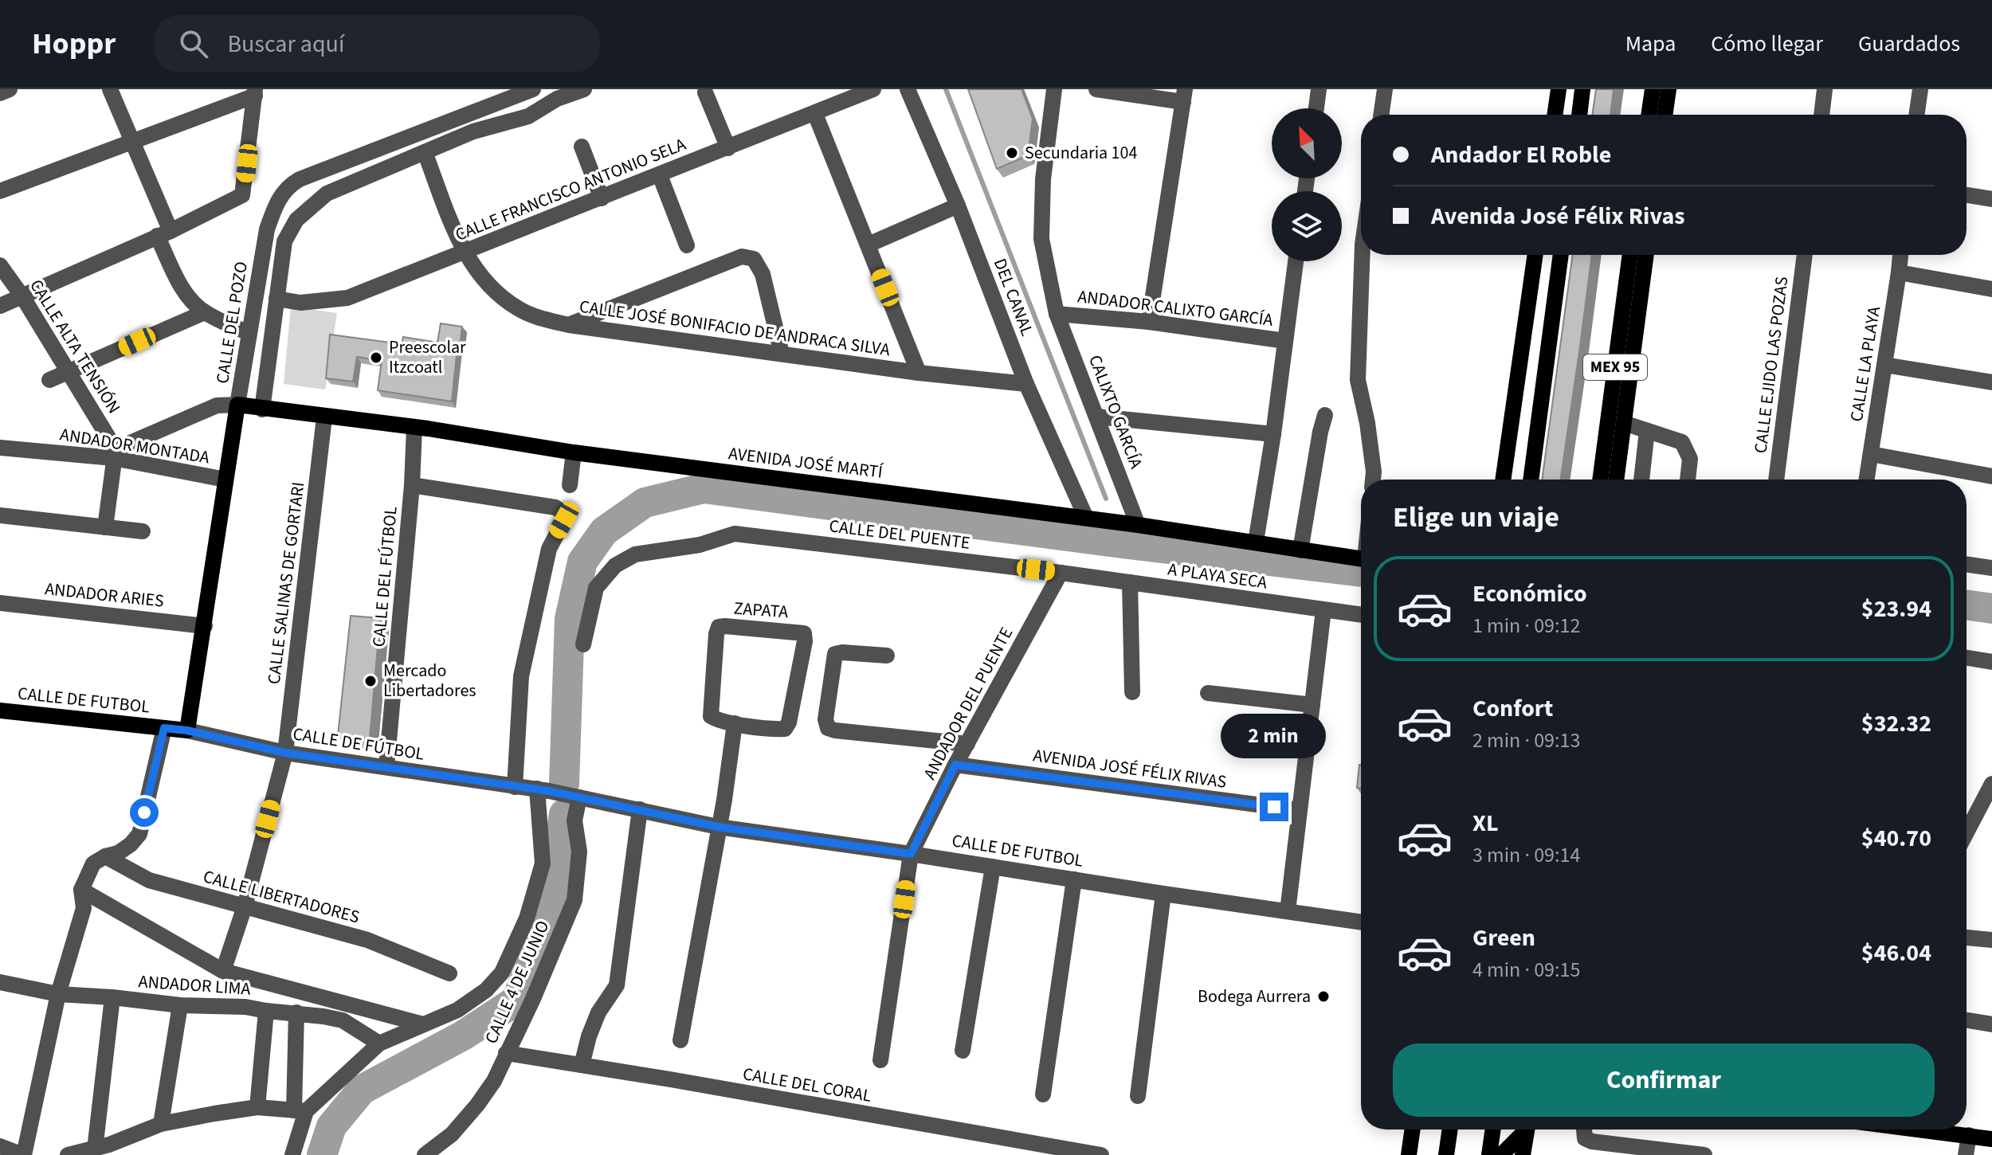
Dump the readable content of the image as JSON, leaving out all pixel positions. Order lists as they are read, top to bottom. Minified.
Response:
{"streets":{"main road":["CALLE DEL POZO","MEX 95","AVENIDA JOSÉ MARTÍ","CALLE DE FUTBOL","CALLE DE FÚTBOL"],"street":["CALLE FRANCISCO ANTONIO SELA","DEL CANAL","ANDADOR CALIXTO GARCÍA","CALLE JOSÉ BONIFACIO DE ANDRACA SILVA","CALLE ALTA TENSIÓN","CALLE LA PLAYA","CALLE EJIDO LAS POZAS","CALIXTO GARCÍA","ANDADOR MONTADA","CALLE DEL PUENTE","A PLAYA SECA","CALLE DEL FÚTBOL","CALLE SALINAS DE GORTARI","ANDADOR ARIES","ZAPATA","ANDADOR DEL PUENTE","AVENIDA JOSÉ FÉLIX RIVAS","CALLE LIBERTADORES","CALLE 4 DE JUNIO","ANDADOR LIMA","CALLE DEL CORAL"]},"crossings":[["CALLE FRANCISCO ANTONIO SELA","CALLE JOSÉ BONIFACIO DE ANDRACA SILVA"],["DEL CANAL","CALLE JOSÉ BONIFACIO DE ANDRACA SILVA"],["DEL CANAL","AVENIDA JOSÉ MARTÍ"],["ANDADOR CALIXTO GARCÍA","CALIXTO GARCÍA"],["CALLE DEL POZO","ANDADOR MONTADA"],["CALLE DEL POZO","AVENIDA JOSÉ MARTÍ"],["CALLE DEL POZO","ANDADOR ARIES"],["CALLE DEL POZO","CALLE DE FÚTBOL"],["CALLE ALTA TENSIÓN","ANDADOR MONTADA"],["CALIXTO GARCÍA","AVENIDA JOSÉ MARTÍ"],["AVENIDA JOSÉ MARTÍ","CALLE DEL FÚTBOL"],["AVENIDA JOSÉ MARTÍ","CALLE SALINAS DE GORTARI"],["CALLE DEL PUENTE","A PLAYA SECA"],["CALLE DEL PUENTE","ANDADOR DEL PUENTE"],["A PLAYA SECA","ANDADOR DEL PUENTE"],["CALLE DEL FÚTBOL","CALLE DE FÚTBOL"],["CALLE SALINAS DE GORTARI","CALLE DE FÚTBOL"],["CALLE SALINAS DE GORTARI","CALLE LIBERTADORES"],["CALLE DE FUTBOL","ANDADOR DEL PUENTE"],["CALLE DE FUTBOL","CALLE DE FÚTBOL"],["CALLE DE FUTBOL","CALLE 4 DE JUNIO"],["ANDADOR DEL PUENTE","AVENIDA JOSÉ FÉLIX RIVAS"],["CALLE 4 DE JUNIO","CALLE DEL CORAL"]],"places":["Secundaria 104","Preescolar Itzcoatl","Mercado Libertadores","Bodega Aurrera"],"north":"top left","page":{"header":"Hoppr","search":"Buscar aquí","nav":["Mapa","Cómo llegar","Guardados"],"banner":["Andador El Roble","Avenida José Félix Rivas"],"heading":"Elige un viaje","list":[{"name":"Económico","note":"1 min · 09:12","value":"$23.94"},{"name":"Confort","note":"2 min · 09:13","value":"$32.32"},{"name":"XL","note":"3 min · 09:14","value":"$40.70"},{"name":"Green","note":"4 min · 09:15","value":"$46.04"}],"bubble":"2 min","buttons":"Confirmar"}}
